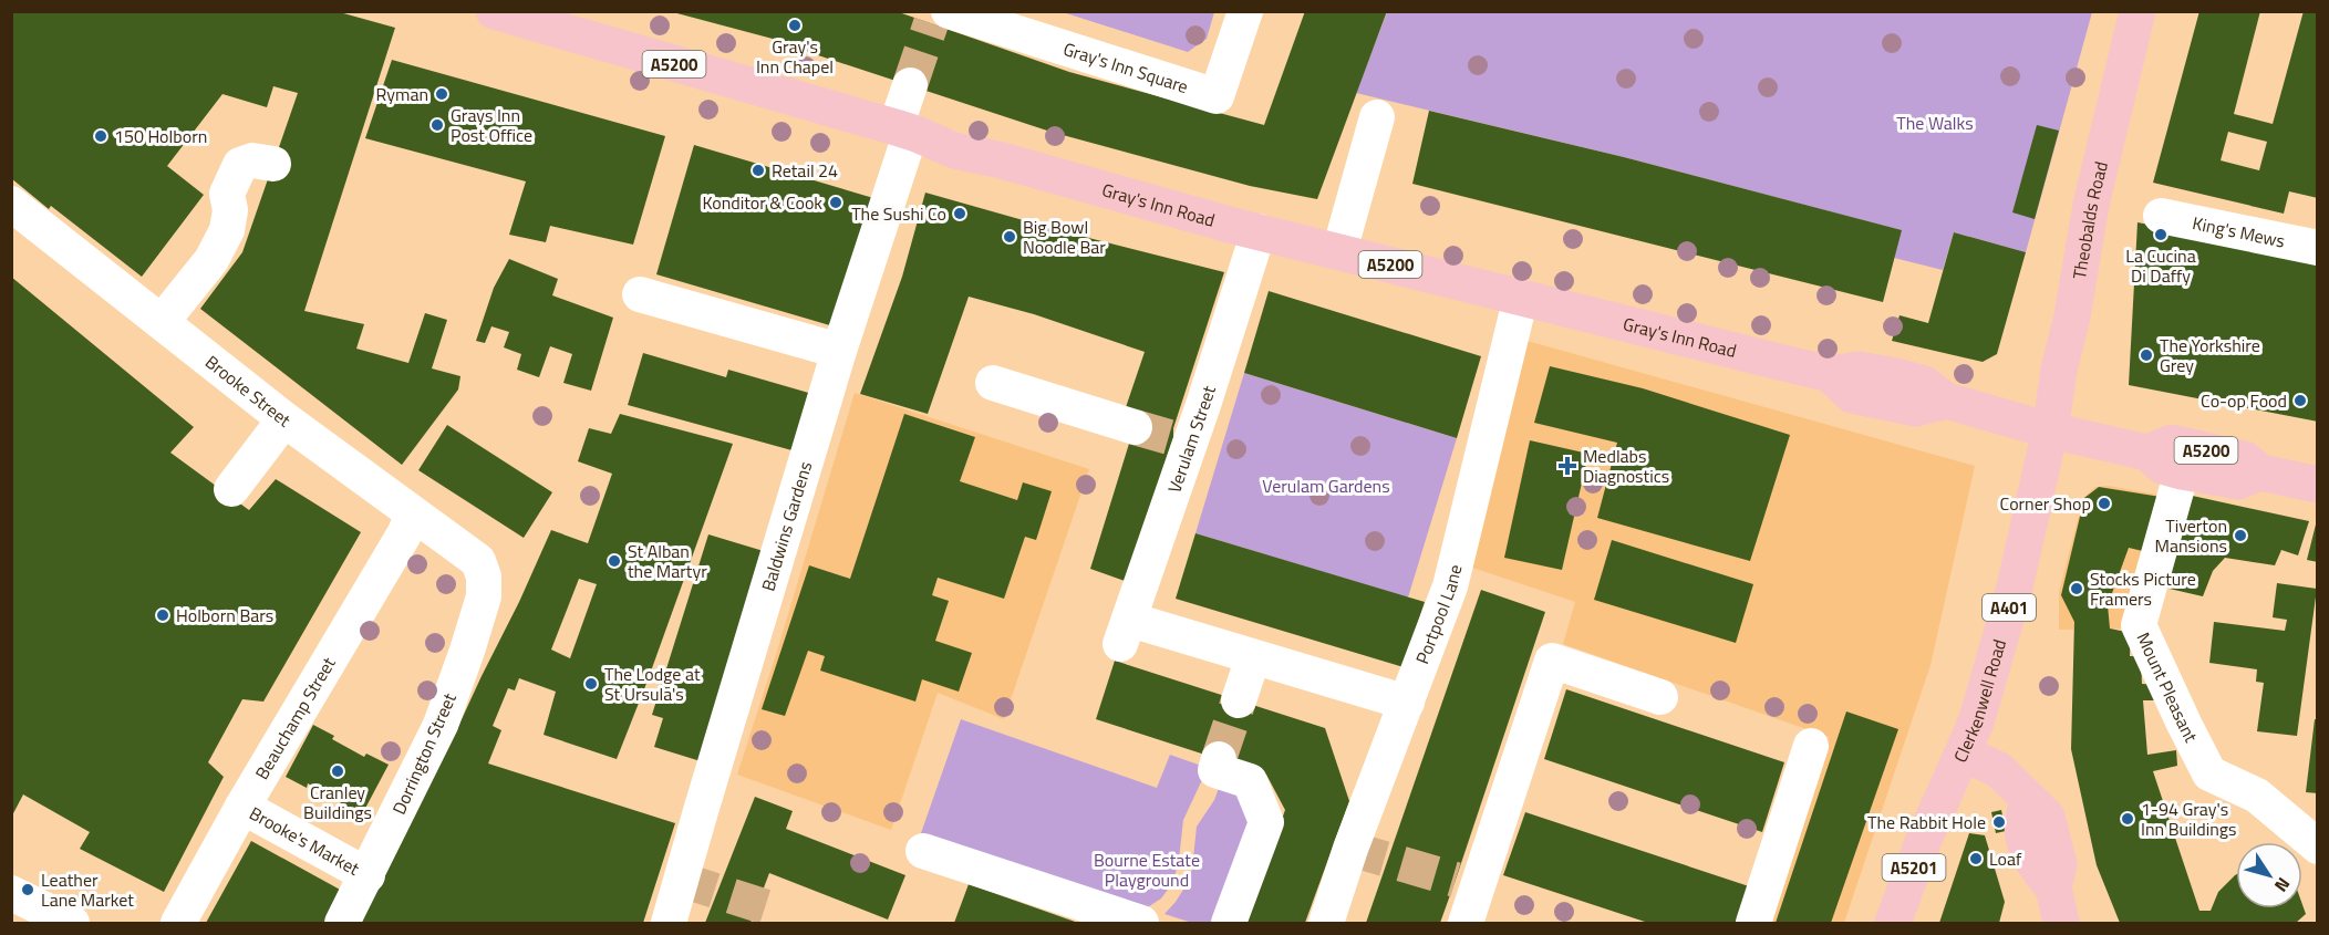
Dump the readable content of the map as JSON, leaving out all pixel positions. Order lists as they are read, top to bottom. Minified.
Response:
{"streets":{"main road":["A5200","Gray's Inn Road","Theobalds Road","A401","Clerkenwell Road","A5201"],"street":["Gray's Inn Square","King's Mews","Brooke Street","Verulam Street","Baldwins Gardens","Portpool Lane","Mount Pleasant","Beauchamp Street","Dorrington Street","Brooke's Market"]},"crossings":[["Gray's Inn Road","Theobalds Road"],["Gray's Inn Road","Verulam Street"],["Gray's Inn Road","Baldwins Gardens"],["Gray's Inn Road","Portpool Lane"],["Gray's Inn Road","Mount Pleasant"],["Gray's Inn Road","Clerkenwell Road"],["Theobalds Road","Clerkenwell Road"],["Brooke Street","Beauchamp Street"],["Brooke Street","Dorrington Street"],["Beauchamp Street","Brooke's Market"],["Dorrington Street","Brooke's Market"]],"parks":["The Walks","Verulam Gardens","Bourne Estate Playground"],"places":{"other":["Gray's Inn Chapel","Ryman","Grays Inn Post Office","150 Holborn","Retail 24","Konditor & Cook","The Sushi Co","La Cucina Di Daffy","Big Bowl Noodle Bar","The Yorkshire Grey","Co-op Food","Corner Shop","Tiverton Mansions","St Alban the Martyr","Stocks Picture Framers","Holborn Bars","The Lodge at St Ursula's","Cranley Buildings","1-94 Gray's Inn Buildings","The Rabbit Hole","Loaf","Leather Lane Market"],"health":["Medlabs Diagnostics"]},"north":"bottom right"}
